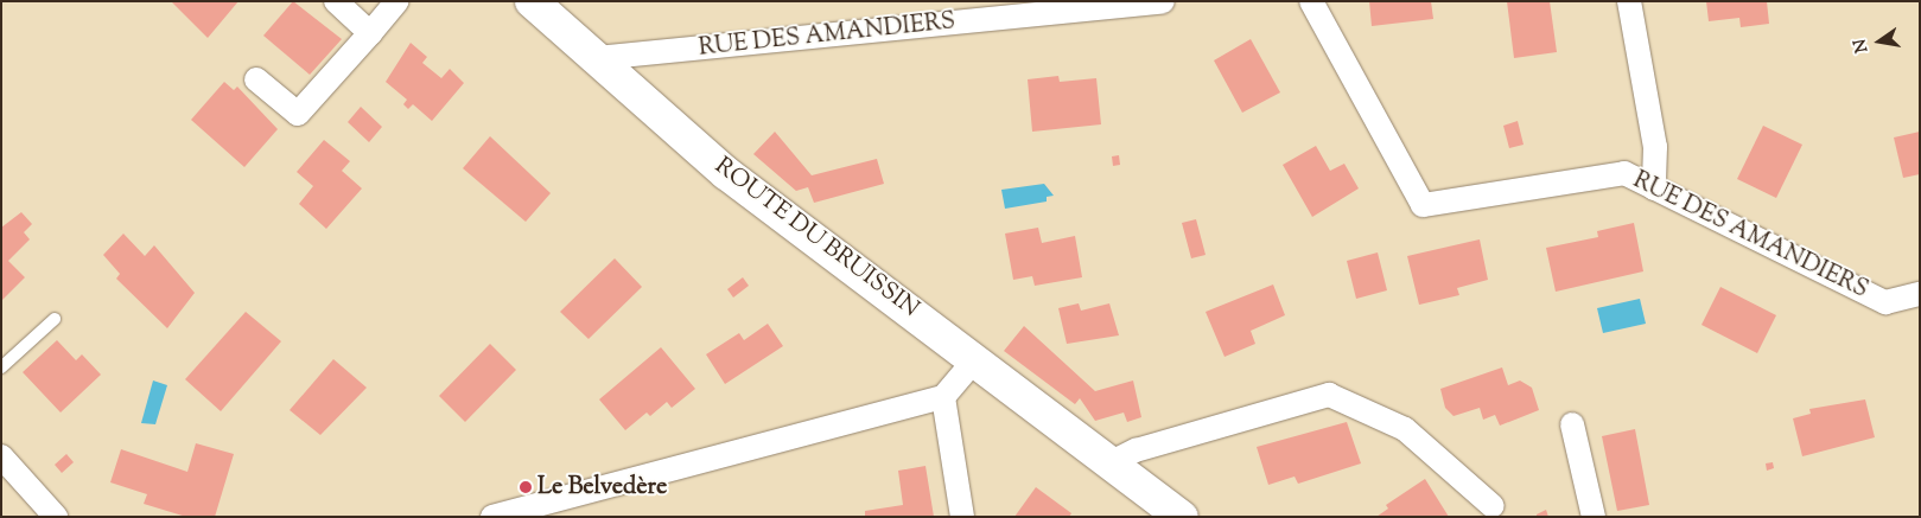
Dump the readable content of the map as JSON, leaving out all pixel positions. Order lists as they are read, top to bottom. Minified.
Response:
{"streets":{"street":["RUE DES AMANDIERS","ROUTE DU BRUISSIN"]},"crossings":[["RUE DES AMANDIERS","ROUTE DU BRUISSIN"]],"places":["Le Belvedère"],"north":"left"}
